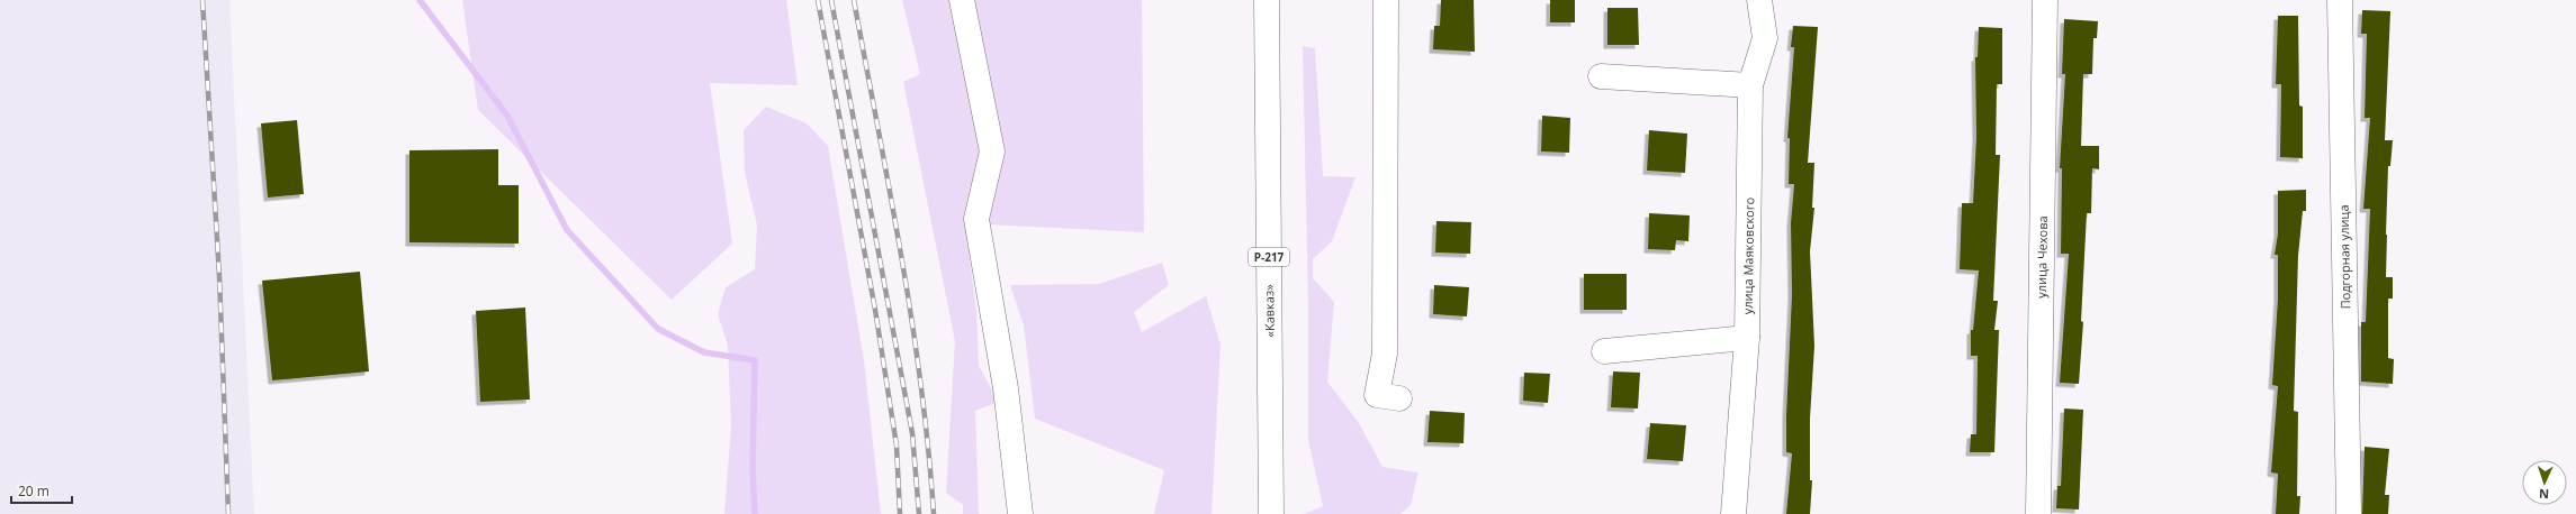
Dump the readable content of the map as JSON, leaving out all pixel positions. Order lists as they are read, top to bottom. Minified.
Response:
{"streets":{"main road":["улица Маяковского","Р-217","улица Чехова","Подгорная улица","«Кавказ»"]},"scale_bar":"20 m","north":"bottom"}
